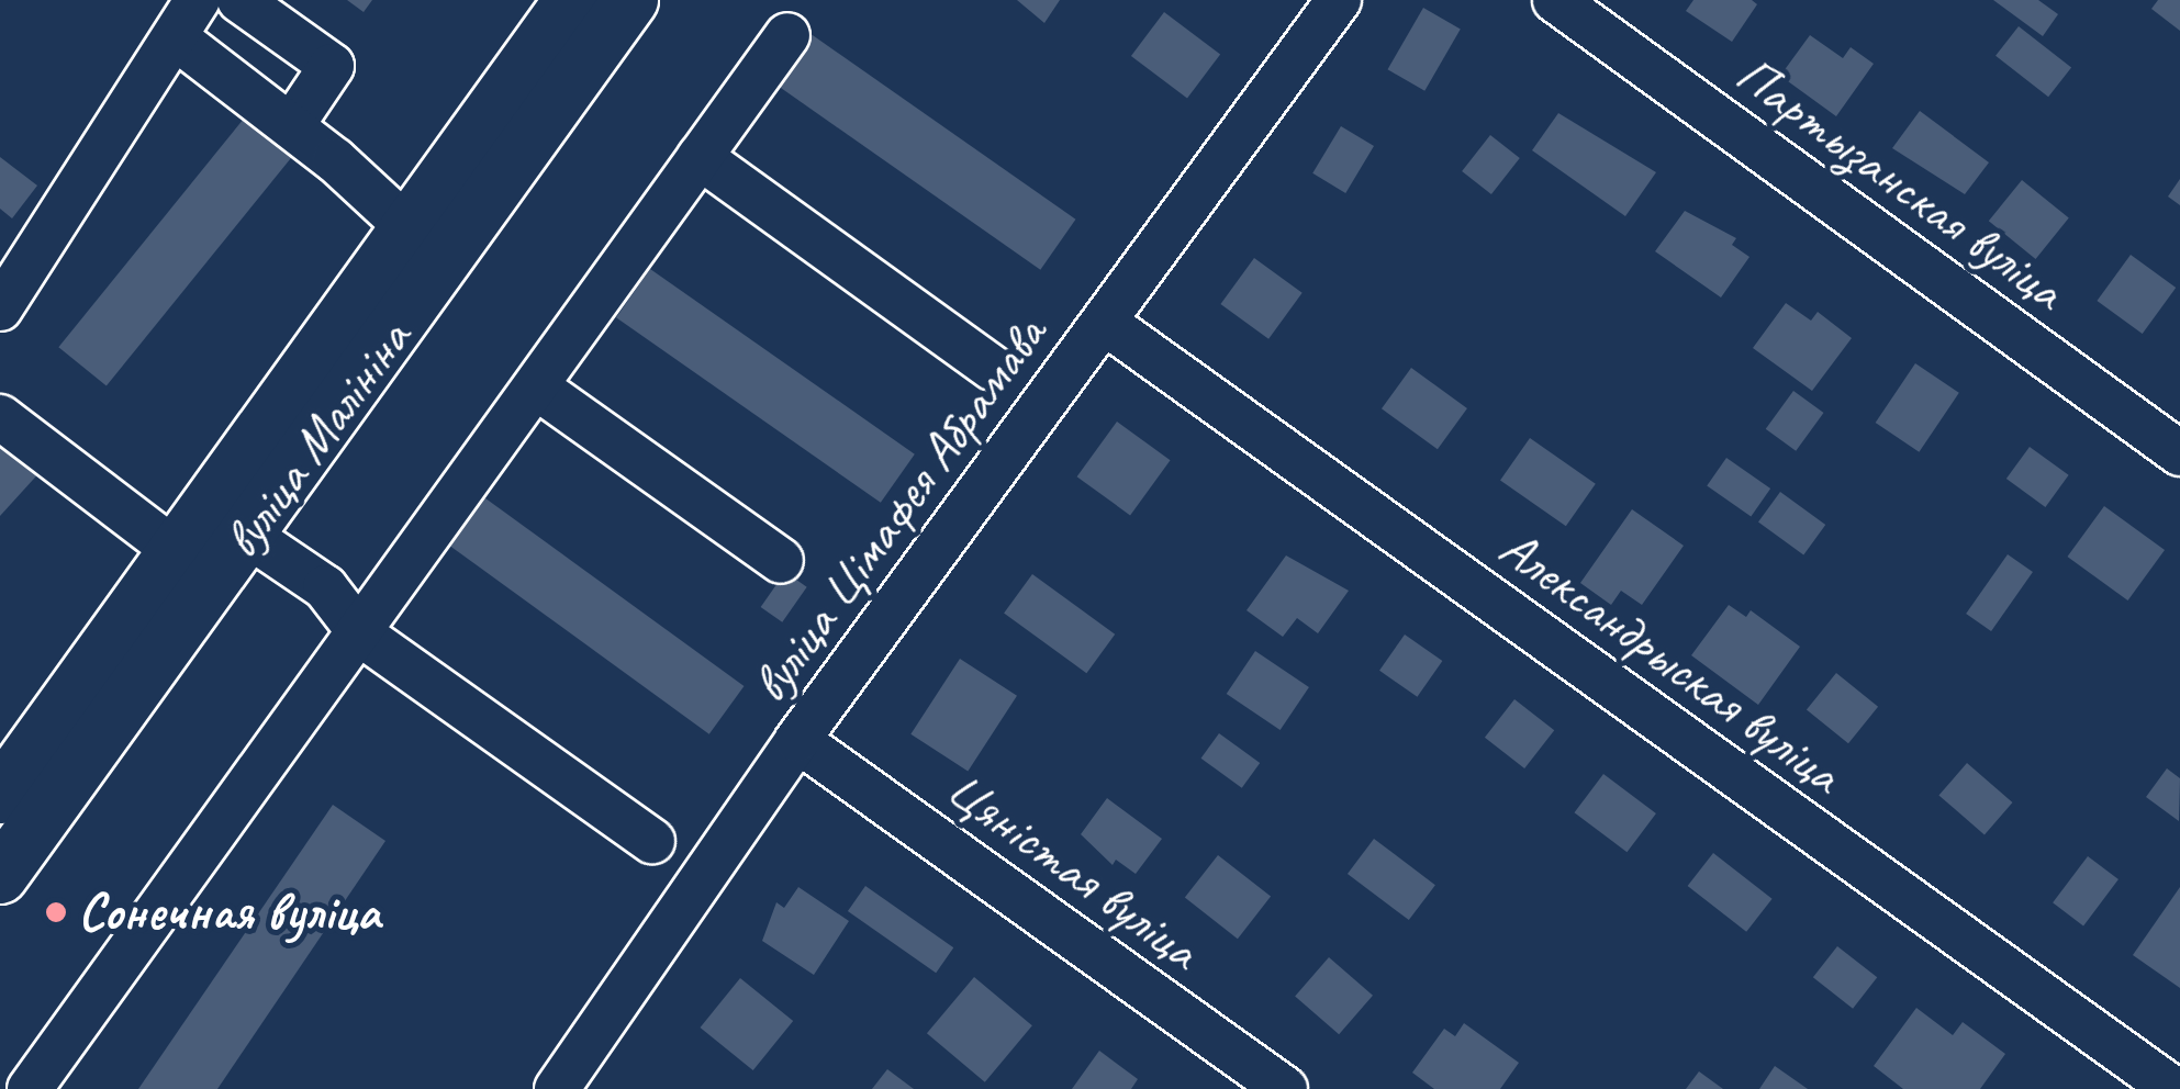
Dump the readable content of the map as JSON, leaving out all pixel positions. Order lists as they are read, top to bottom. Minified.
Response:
{"streets":{"main road":["вуліца Малініна"],"street":["Партызанская вуліца","вуліца Цімафея Абрамава","Александрыская вуліца","Цяністая вуліца"]},"crossings":[["вуліца Цімафея Абрамава","Александрыская вуліца"],["вуліца Цімафея Абрамава","Цяністая вуліца"]],"places":["Сонечная вуліца"]}
